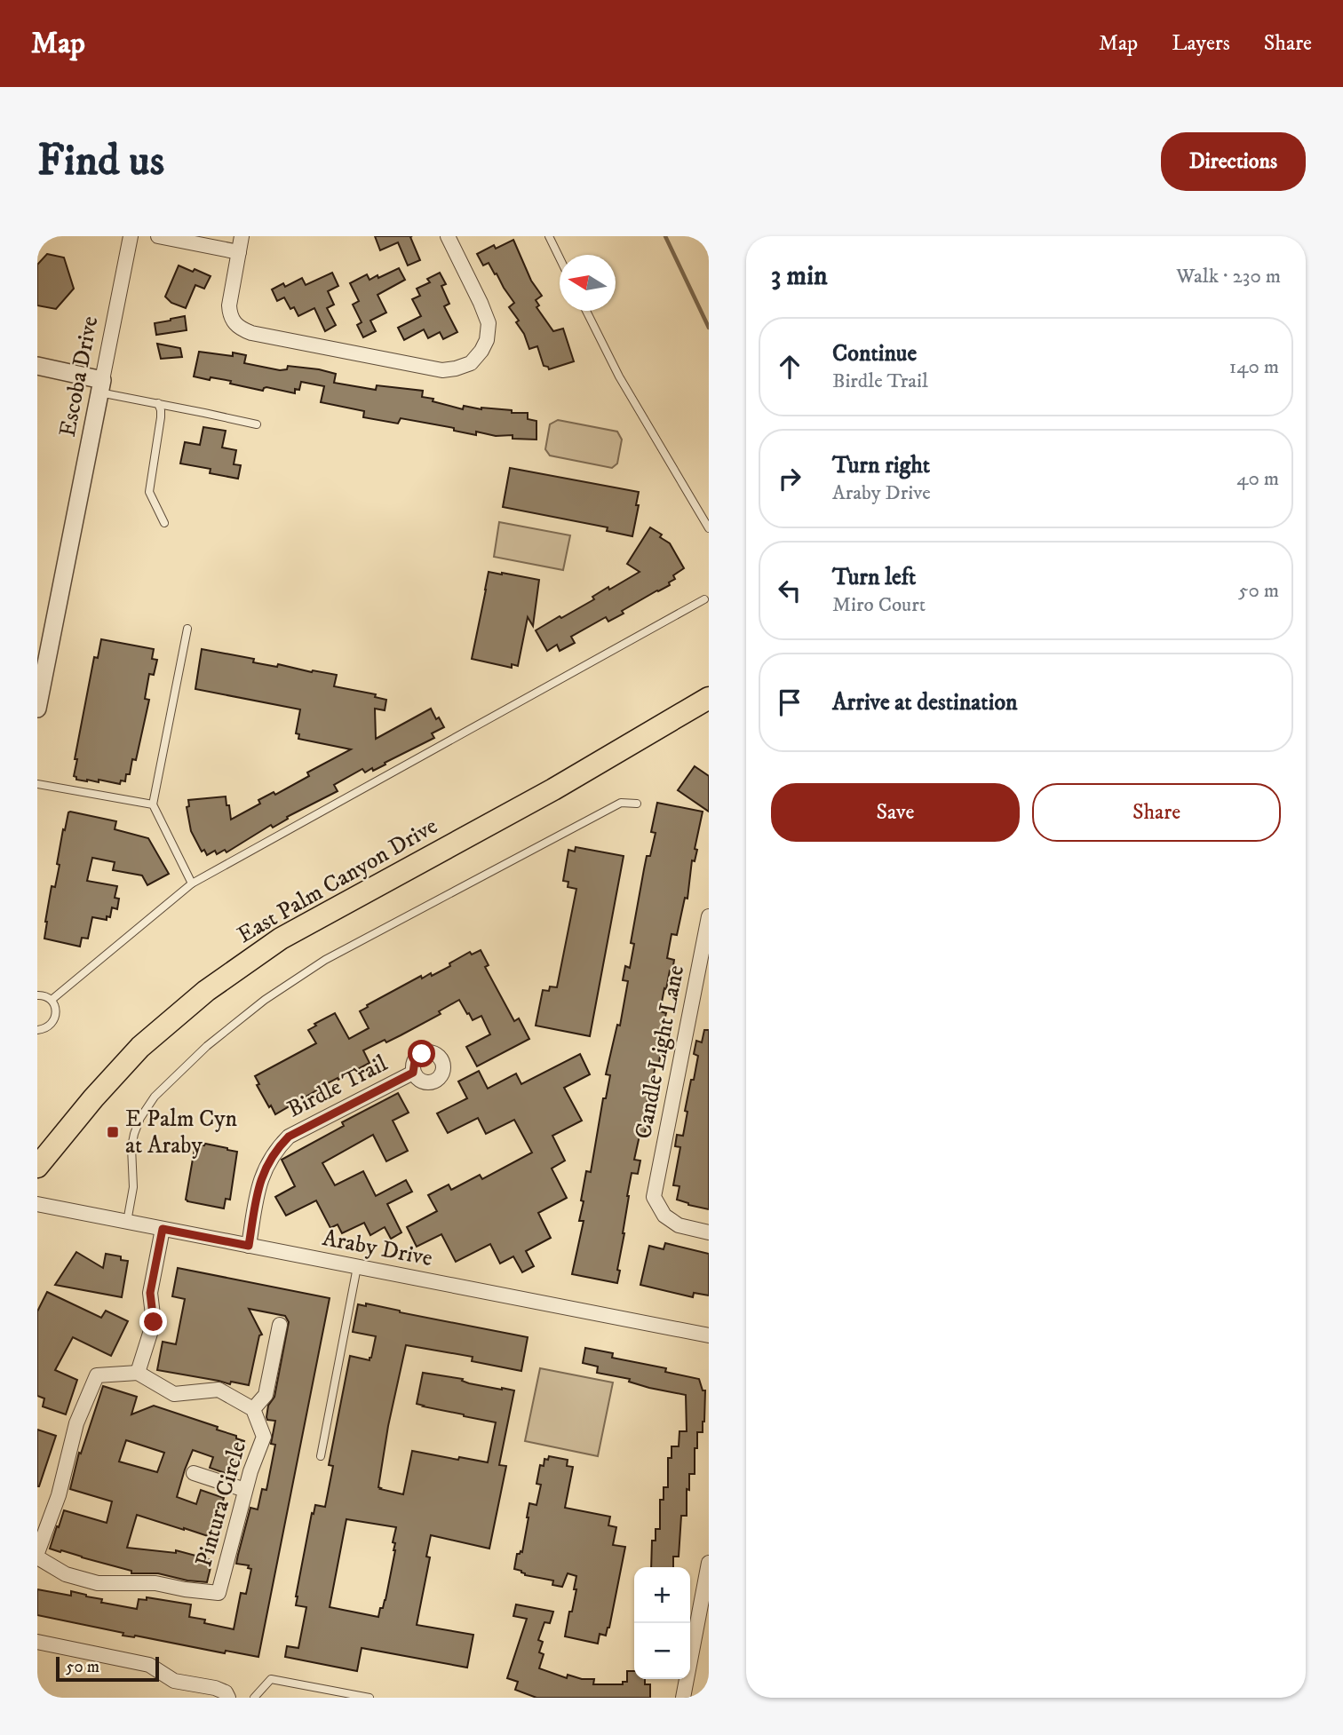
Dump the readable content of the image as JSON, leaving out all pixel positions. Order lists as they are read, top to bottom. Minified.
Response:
{"streets":{"main road":["East Palm Canyon Drive"],"street":["Escoba Drive","Candle Light Lane","Birdle Trail","Araby Drive","Pintura Circle"]},"crossings":[["Birdle Trail","Araby Drive"]],"places":{"transit":["E Palm Cyn at Araby"]},"scale_bar":"50 m","north":"left","page":{"header":"Map","nav":["Map","Layers","Share"],"buttons":["Directions",["Save","Share"]],"title":"Find us","heading":["3 min","Walk · 230 m"],"list":[["Continue","Birdle Trail","140 m"],["Turn right","Araby Drive","40 m"],["Turn left","Miro Court","50 m"],"Arrive at destination"],"map_buttons":["+","−"],"scale":"50 m"}}
